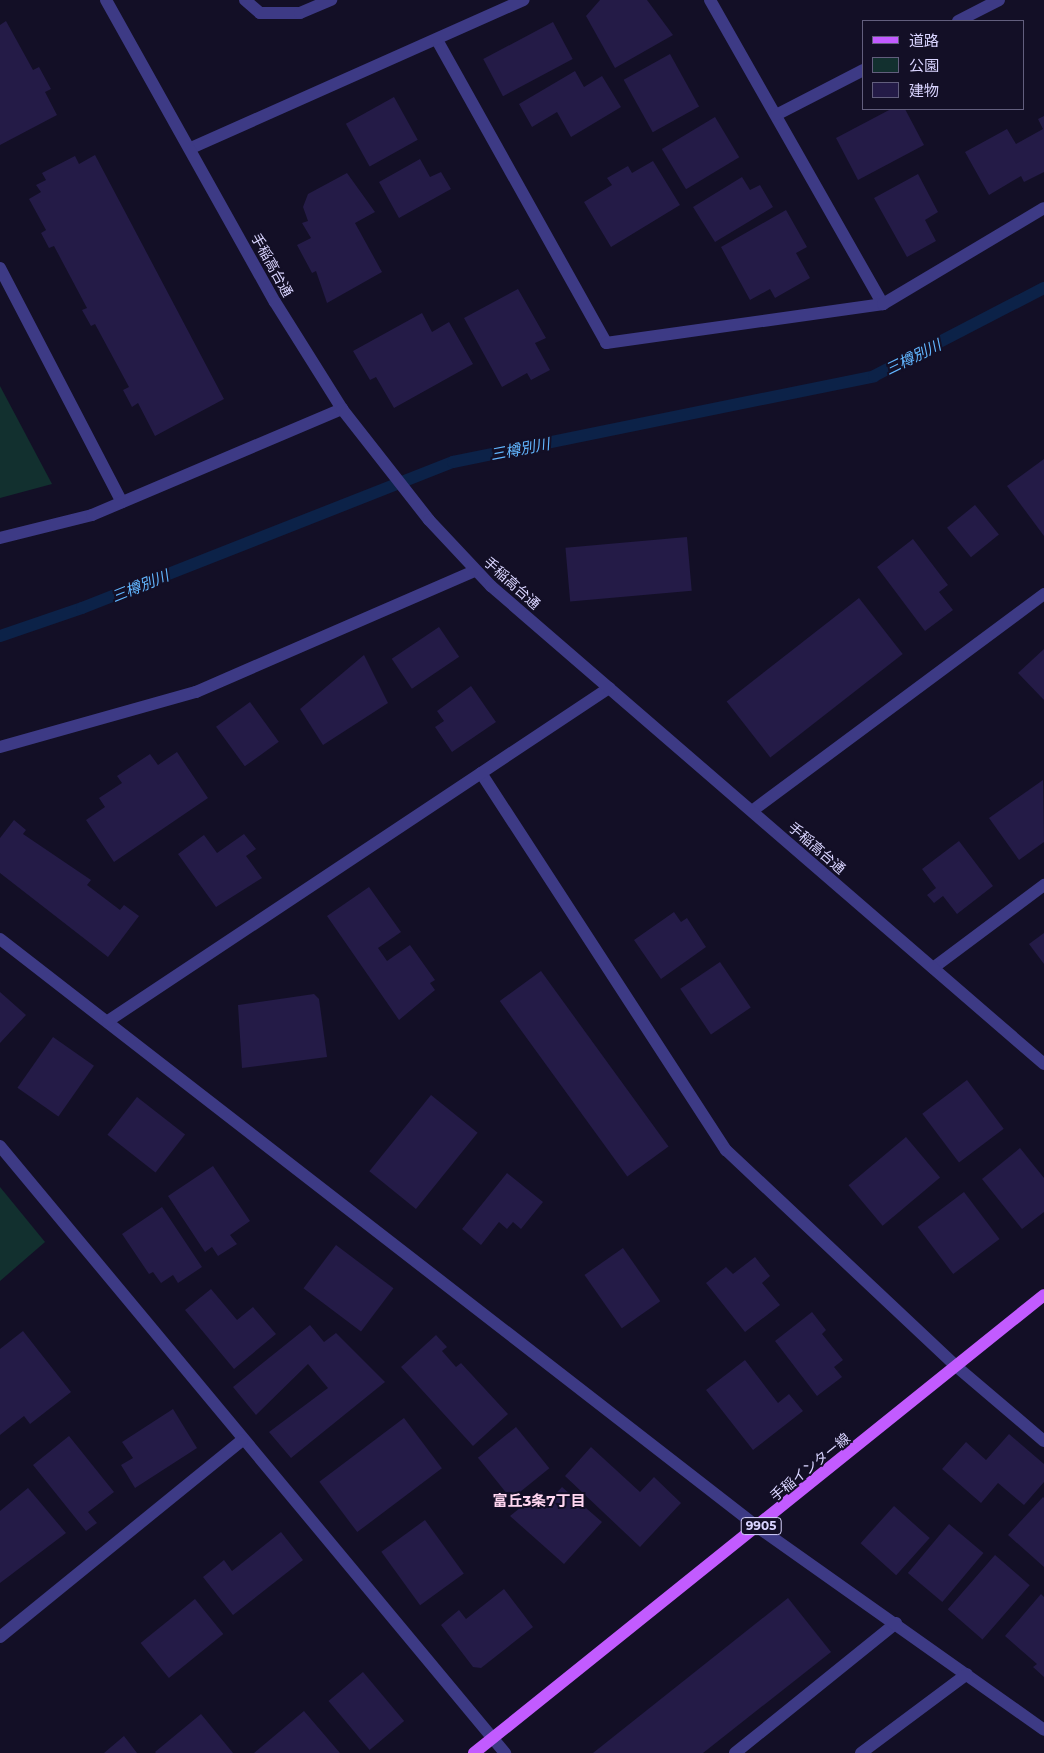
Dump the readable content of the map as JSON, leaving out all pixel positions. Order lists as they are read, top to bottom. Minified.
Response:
{"streets":{"main road":["手稲インター線","9905"],"street":["手稲高台通"]},"districts":["富丘3条7丁目"],"water":["三樽別川"],"legend":["道路","公園","建物"]}
